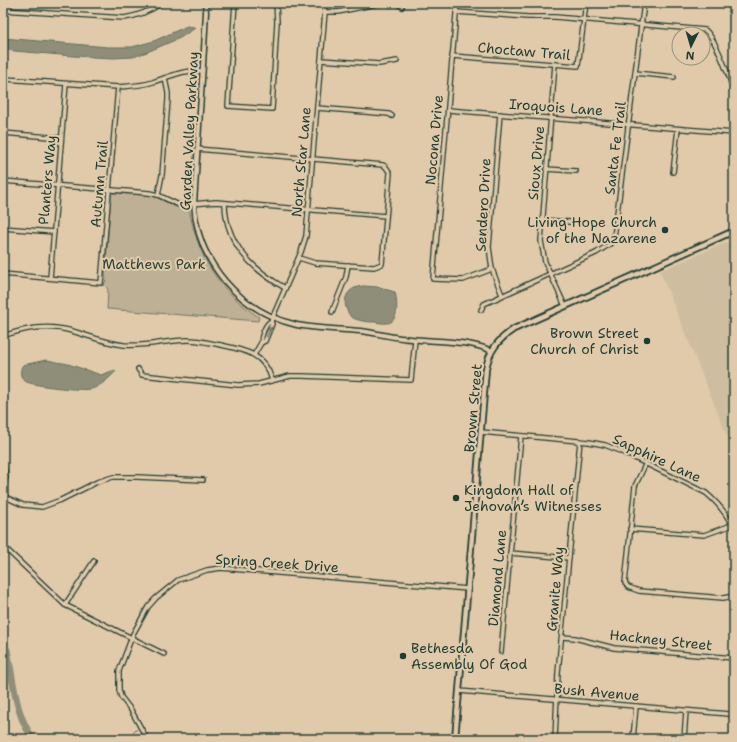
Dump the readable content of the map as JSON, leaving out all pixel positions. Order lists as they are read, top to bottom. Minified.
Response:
{"streets":{"main road":["Brown Street"],"street":["Choctaw Trail","Iroquois Lane","Garden Valley Parkway","Nocona Drive","Santa Fe Trail","North Star Lane","Sioux Drive","Planters Way","Autumn Trail","Sendero Drive","Sapphire Lane","Spring Creek Drive","Diamond Lane","Granite Way","Hackney Street","Bush Avenue"]},"crossings":[["Choctaw Trail","Nocona Drive"],["Choctaw Trail","Sioux Drive"],["Iroquois Lane","Nocona Drive"],["Iroquois Lane","Santa Fe Trail"],["Iroquois Lane","Sioux Drive"],["Iroquois Lane","Sendero Drive"],["Garden Valley Parkway","North Star Lane"],["Garden Valley Parkway","Brown Street"],["Nocona Drive","Sendero Drive"],["Santa Fe Trail","Sioux Drive"],["Santa Fe Trail","Sendero Drive"],["Sioux Drive","Brown Street"],["Planters Way","Autumn Trail"],["Brown Street","Sapphire Lane"],["Brown Street","Spring Creek Drive"],["Brown Street","Bush Avenue"],["Sapphire Lane","Diamond Lane"],["Sapphire Lane","Granite Way"],["Granite Way","Hackney Street"],["Granite Way","Bush Avenue"]],"parks":["Matthews Park"],"places":["Living Hope Church of the Nazarene","Brown Street Church of Christ","Kingdom Hall of Jehovah’s Witnesses","Bethesda Assembly Of God"],"north":"bottom"}
